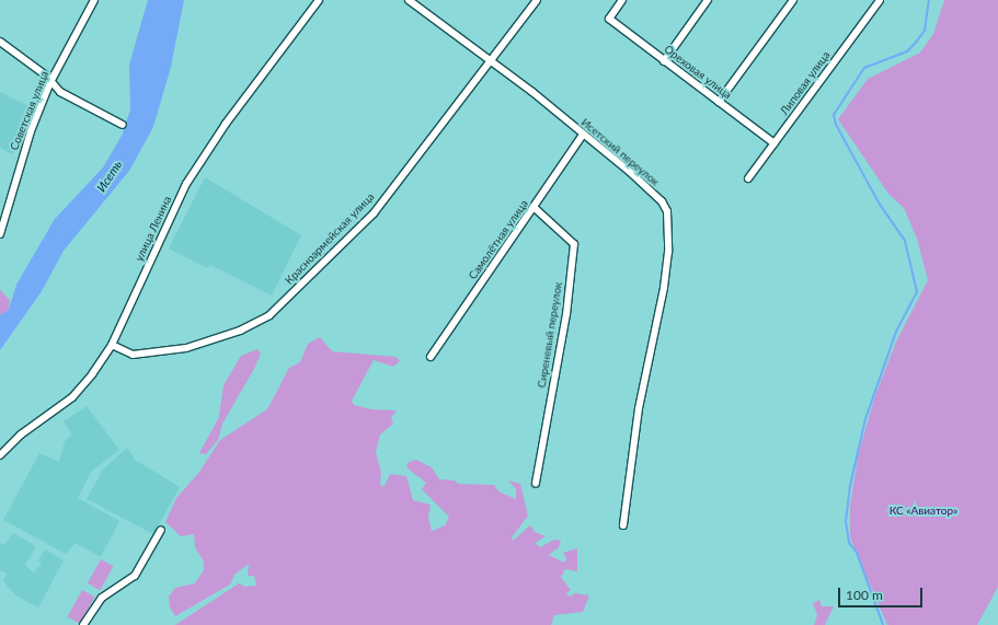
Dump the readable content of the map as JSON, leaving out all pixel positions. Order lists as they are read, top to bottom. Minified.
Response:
{"streets":{"street":["Ореховая улица","Липовая улица","Советская улица","Исетский переулок","улица Ленина","Красноармейская улица","Самолётная улица","Сиреневый переулок"]},"crossings":[["Ореховая улица","Липовая улица"],["Исетский переулок","Красноармейская улица"],["Исетский переулок","Самолётная улица"],["улица Ленина","Красноармейская улица"],["Самолётная улица","Сиреневый переулок"]],"water":["Исеть"],"parks":["КС «Авиатор»"],"scale_bar":"100 m"}
